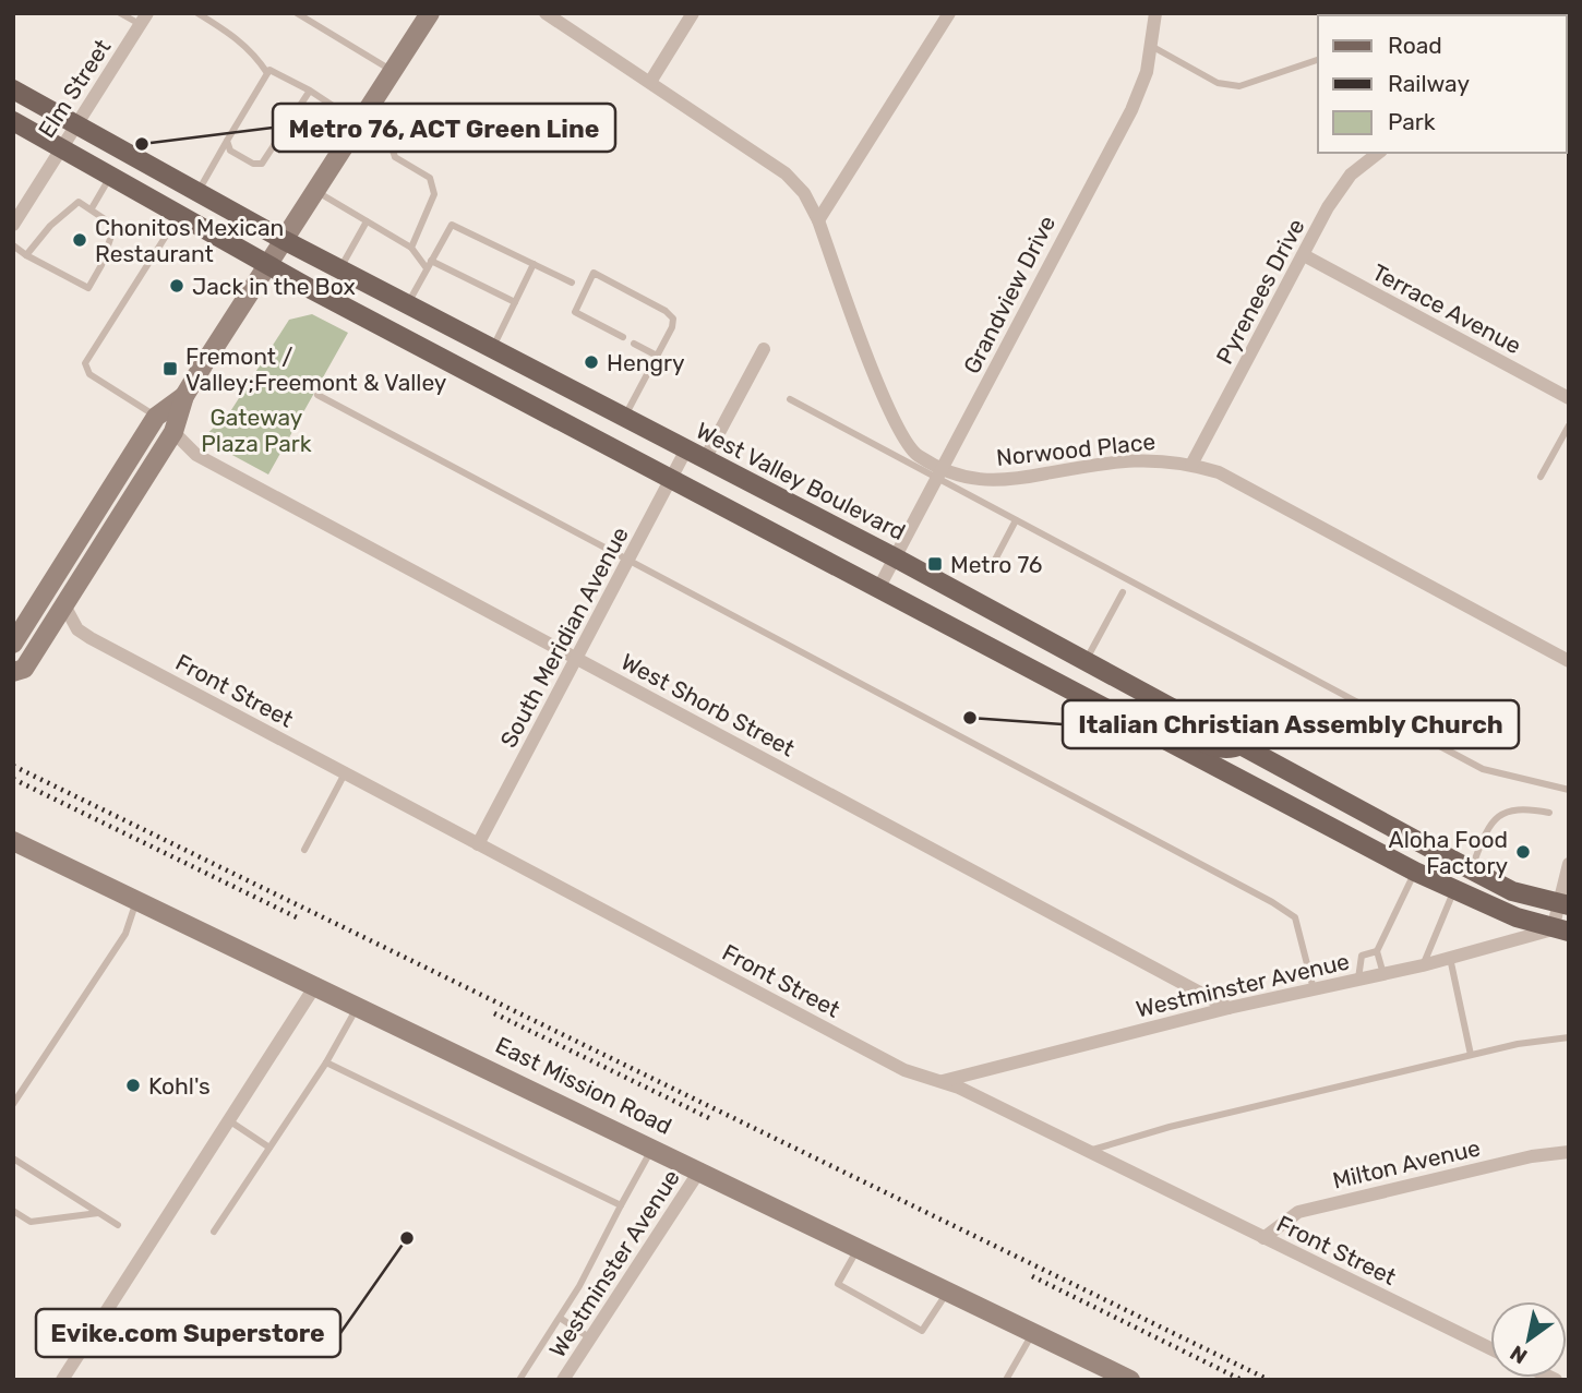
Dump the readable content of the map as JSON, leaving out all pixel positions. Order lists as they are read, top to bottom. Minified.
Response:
{"streets":{"main road":["West Valley Boulevard","East Mission Road"],"street":["Elm Street","Pyrenees Drive","Grandview Drive","Terrace Avenue","Norwood Place","South Meridian Avenue","Front Street","West Shorb Street","Westminster Avenue","Milton Avenue"]},"crossings":[["Elm Street","West Valley Boulevard"],["Pyrenees Drive","Terrace Avenue"],["Pyrenees Drive","Norwood Place"],["Grandview Drive","Norwood Place"],["Grandview Drive","West Valley Boulevard"],["West Valley Boulevard","South Meridian Avenue"],["South Meridian Avenue","Front Street"],["South Meridian Avenue","West Shorb Street"],["Front Street","Westminster Avenue"],["Front Street","Milton Avenue"],["West Shorb Street","Westminster Avenue"],["Westminster Avenue","East Mission Road"]],"parks":["Gateway Plaza Park"],"places":{"other":["Metro 76, ACT Green Line","Chonitos Mexican Restaurant","Jack in the Box","Hengry","Italian Christian Assembly Church","Aloha Food Factory","Kohl's","Evike.com Superstore"],"transit":["Fremont / Valley;Freemont & Valley","Metro 76"]},"legend":["Road","Railway","Park"],"north":"bottom left"}
